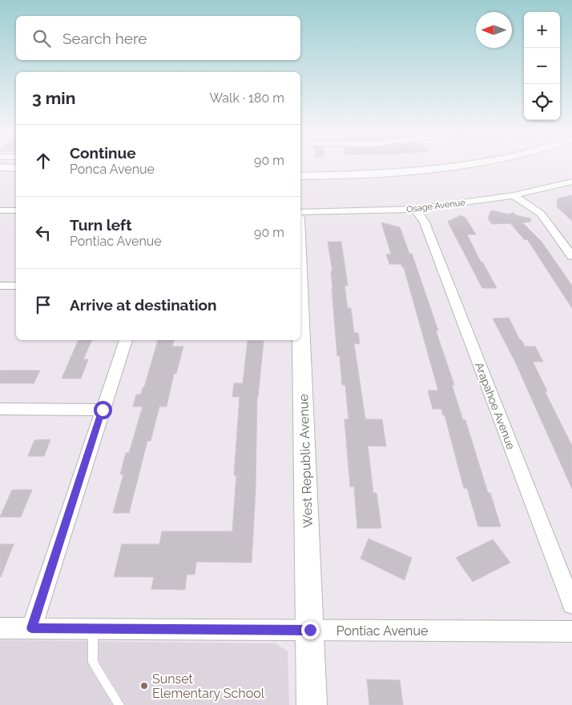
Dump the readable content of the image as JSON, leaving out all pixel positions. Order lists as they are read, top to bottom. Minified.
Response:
{"streets":{"main road":["West Republic Avenue"],"street":["Osage Avenue","Arapahoe Avenue","Pontiac Avenue"]},"crossings":[["Osage Avenue","Arapahoe Avenue"],["West Republic Avenue","Pontiac Avenue"]],"places":["Sunset Elementary School"],"north":"left","page":{"map_buttons":["+","−"],"search":"Search here","heading":["3 min","Walk · 180 m"],"list":[["Continue","Ponca Avenue","90 m"],["Turn left","Pontiac Avenue","90 m"],"Arrive at destination"]}}
